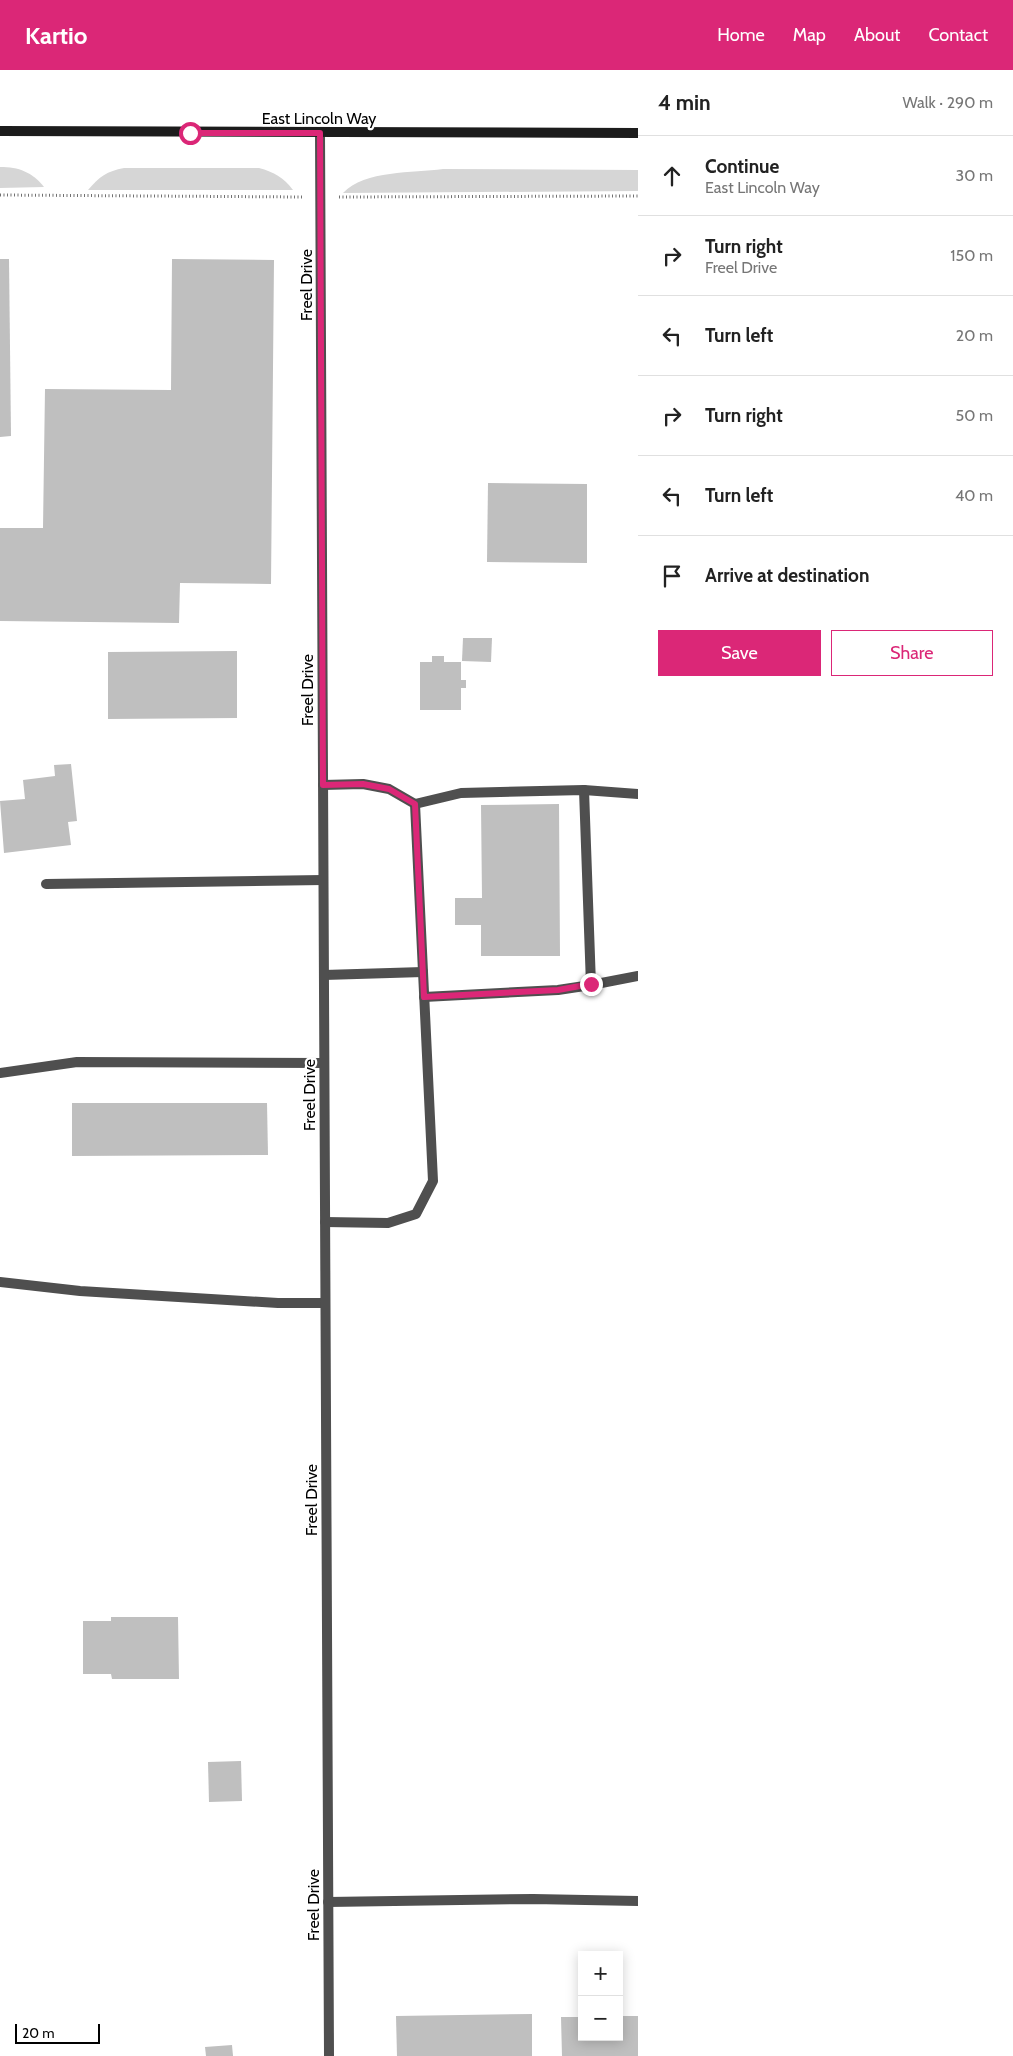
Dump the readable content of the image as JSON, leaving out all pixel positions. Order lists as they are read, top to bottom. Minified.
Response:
{"streets":{"main road":["East Lincoln Way"],"street":["Freel Drive"]},"crossings":[["East Lincoln Way","Freel Drive"]],"scale_bar":"20 m","page":{"header":"Kartio","nav":["Home","Map","About","Contact"],"heading":["4 min","Walk · 290 m"],"list":[["Continue","East Lincoln Way","30 m"],["Turn right","Freel Drive","150 m"],["Turn left","20 m"],["Turn right","50 m"],["Turn left","40 m"],"Arrive at destination"],"buttons":["Save","Share"],"map_buttons":["+","−"],"scale":"20 m"}}
